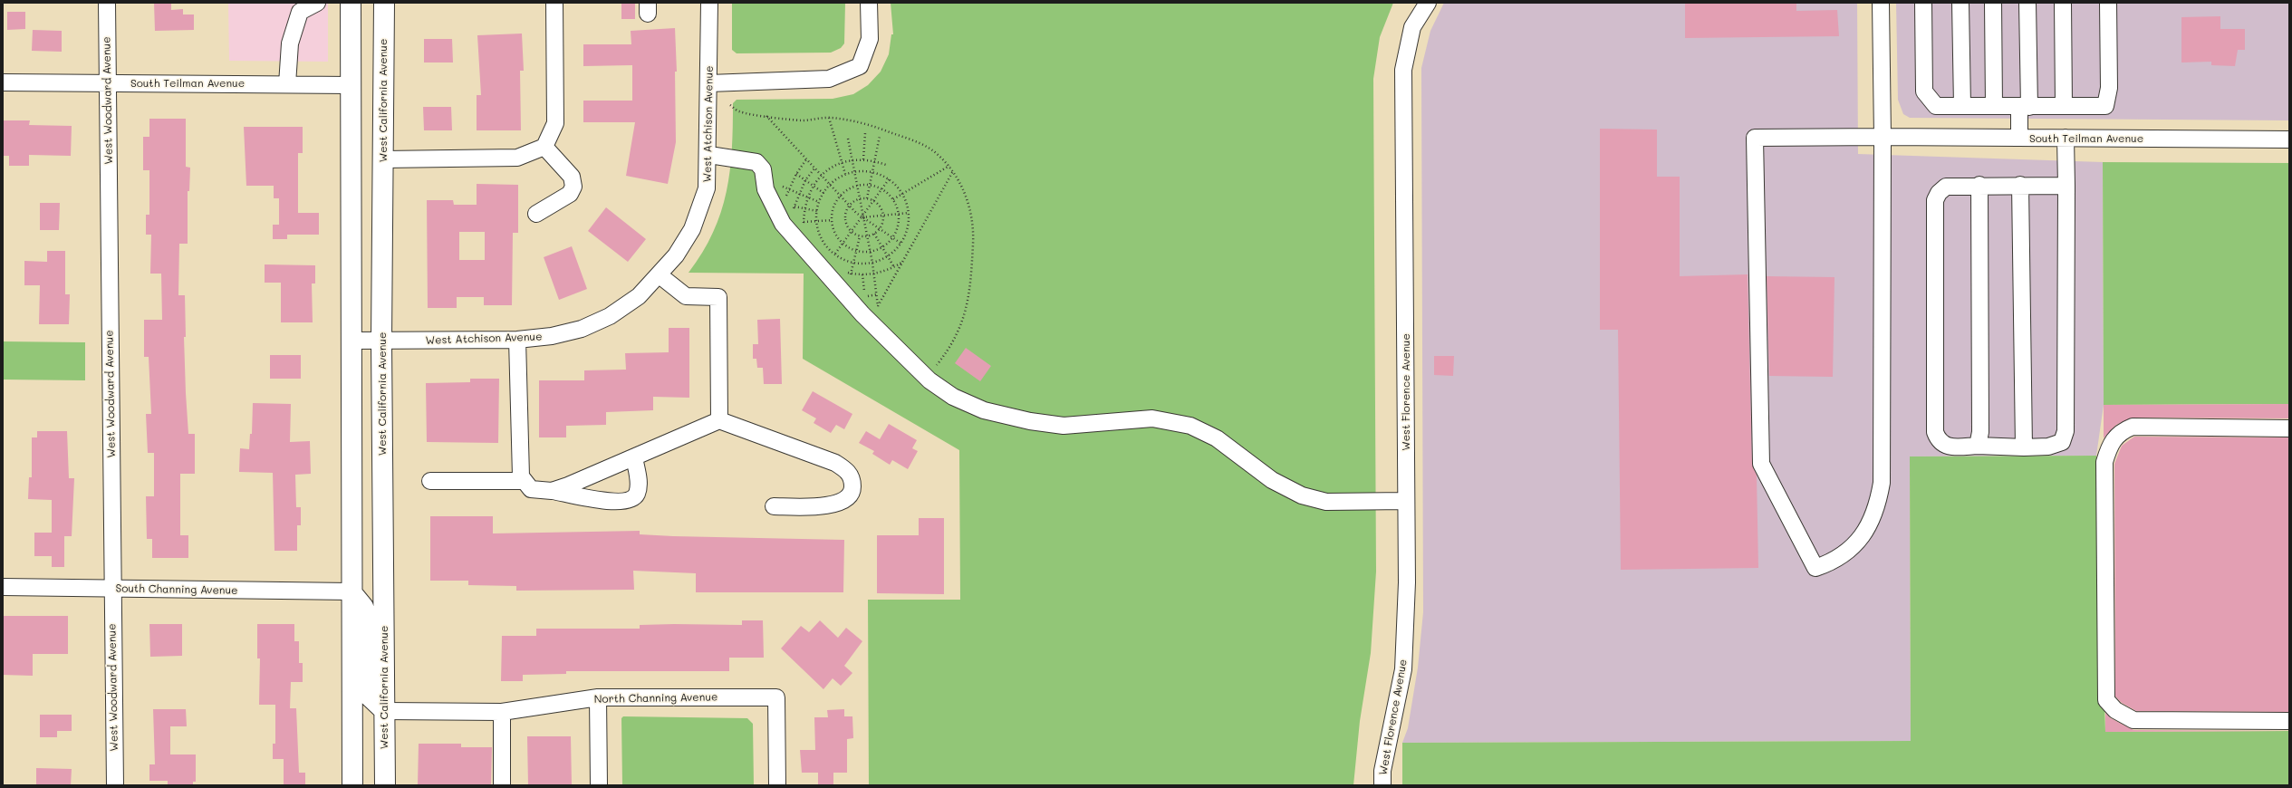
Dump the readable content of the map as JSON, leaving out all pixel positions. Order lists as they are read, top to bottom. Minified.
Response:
{"streets":{"main road":["West California Avenue"],"street":["South Teilman Avenue","West Woodward Avenue","West Atchison Avenue","West Florence Avenue","South Channing Avenue","North Channing Avenue"]},"crossings":[["South Teilman Avenue","West Woodward Avenue"],["West Woodward Avenue","South Channing Avenue"],["West California Avenue","West Atchison Avenue"],["West California Avenue","North Channing Avenue"]]}
